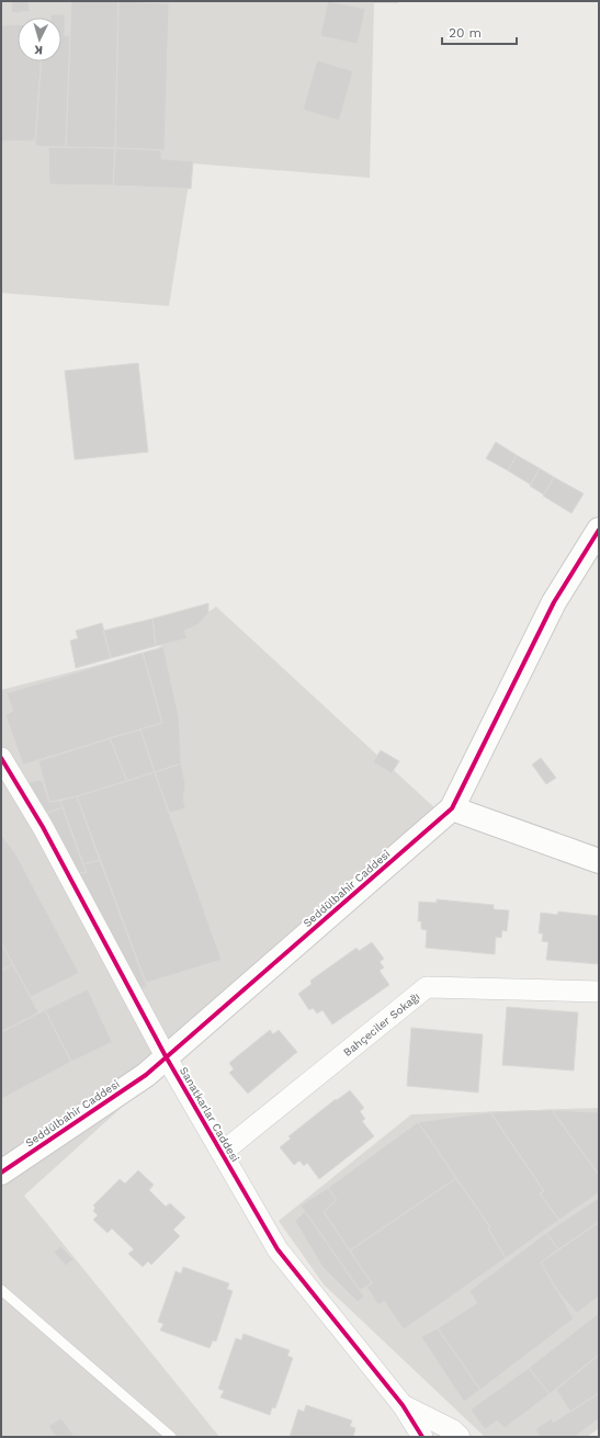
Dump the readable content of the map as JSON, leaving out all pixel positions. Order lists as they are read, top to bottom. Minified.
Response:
{"streets":{"street":["Seddülbahir Caddesi","Bahçeciler Sokağı","Sanatkarlar Caddesi"]},"crossings":[["Seddülbahir Caddesi","Sanatkarlar Caddesi"],["Bahçeciler Sokağı","Sanatkarlar Caddesi"]],"scale_bar":"20 m","north":"bottom"}
